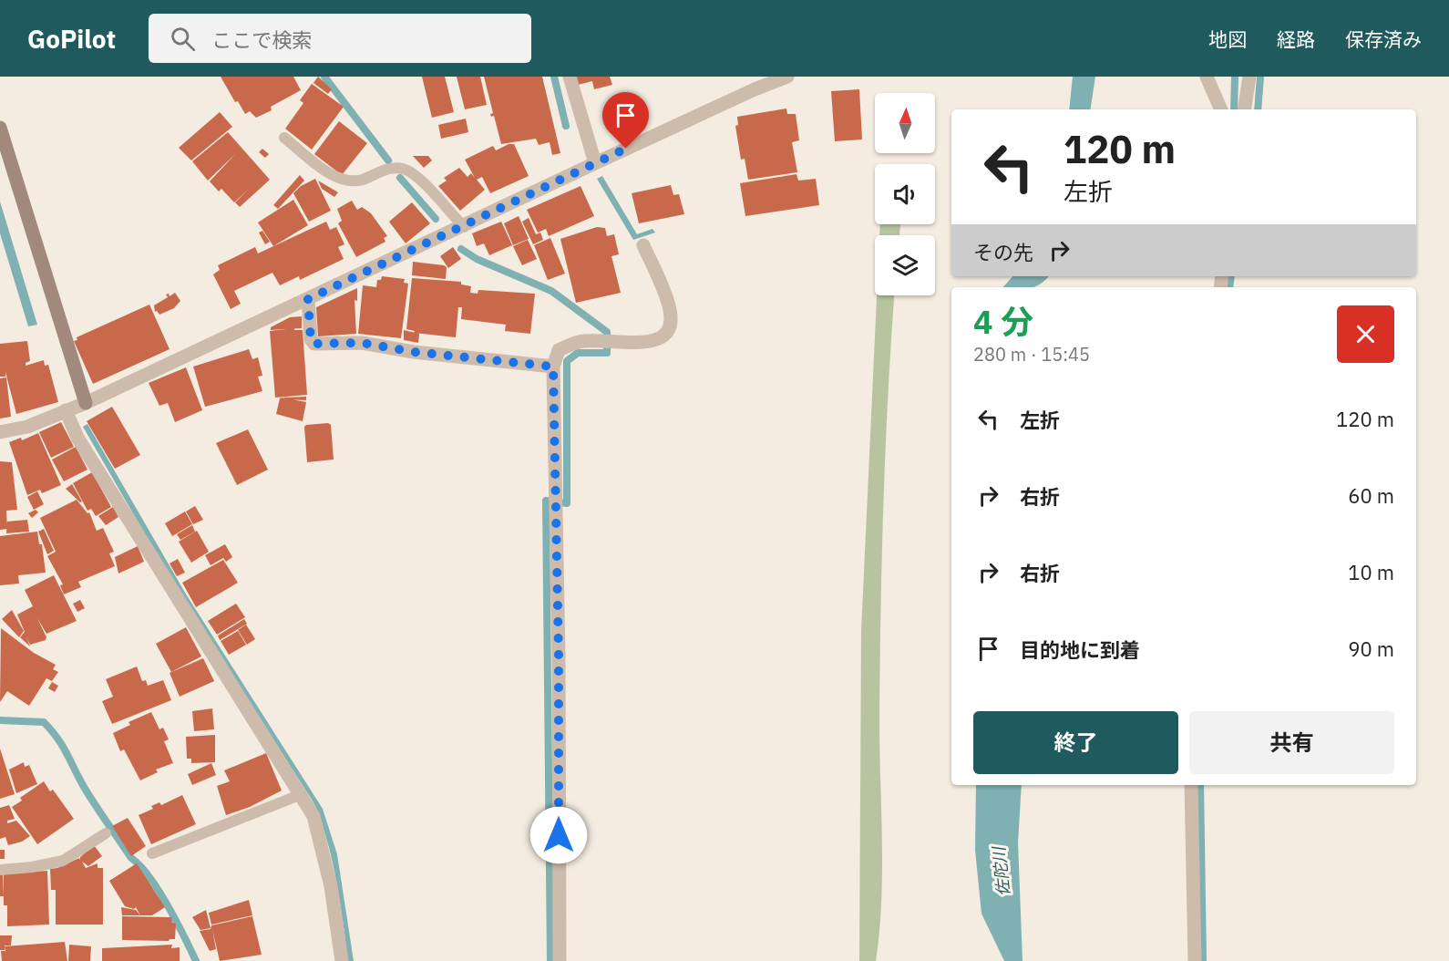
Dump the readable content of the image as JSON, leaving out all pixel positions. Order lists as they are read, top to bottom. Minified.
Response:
{"water":["佐陀川"],"north":"top","page":{"header":"GoPilot","search":"ここで検索","nav":["地図","経路","保存済み"],"turn":["120 m","左折"],"then":"その先","heading":["4 分","280 m · 15:45"],"list":[{"name":"左折","value":"120 m"},{"name":"右折","value":"60 m"},{"name":"右折","value":"10 m"},{"name":"目的地に到着","value":"90 m"}],"buttons":["終了","共有"]}}
